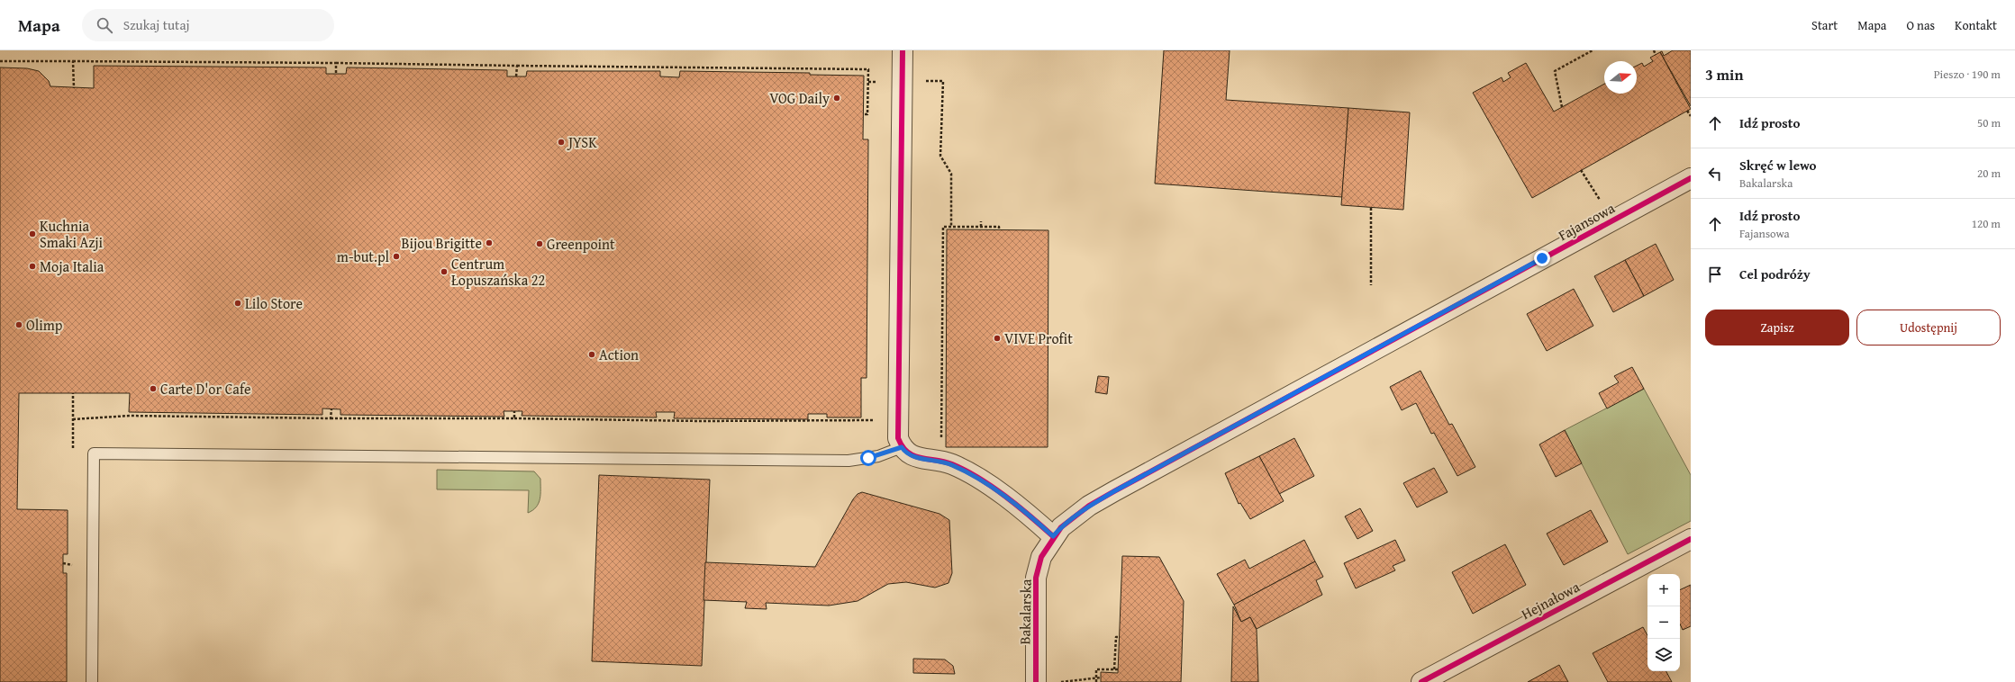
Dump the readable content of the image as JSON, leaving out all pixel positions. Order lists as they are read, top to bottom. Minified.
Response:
{"streets":{"street":["Fajansowa","Hejnałowa","Bakalarska"]},"crossings":[["Fajansowa","Bakalarska"]],"places":["VOG Daily","JYSK","Kuchnia Smaki Azji","Bijou Brigitte","Greenpoint","m-but.pl","Moja Italia","Centrum Łopuszańska 22","Lilo Store","Olimp","VIVE Profit","Action","Carte D'or Cafe"],"north":"right","page":{"header":"Mapa","search":"Szukaj tutaj","nav":["Start","Mapa","O nas","Kontakt"],"heading":["3 min","Pieszo · 190 m"],"list":[["Idź prosto","50 m"],["Skręć w lewo","Bakalarska","20 m"],["Idź prosto","Fajansowa","120 m"],"Cel podróży"],"buttons":["Zapisz","Udostępnij"],"map_buttons":["+","−"]}}
